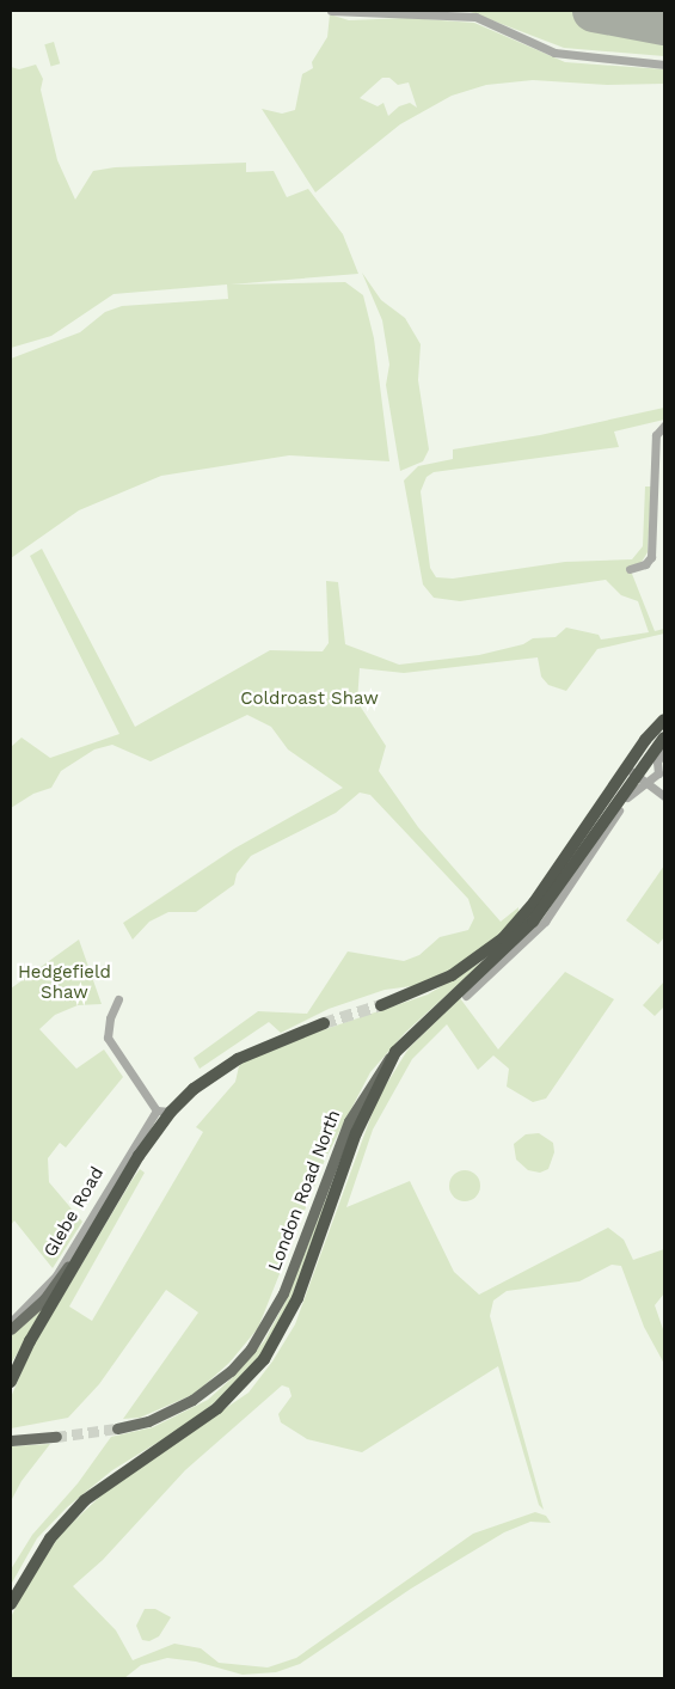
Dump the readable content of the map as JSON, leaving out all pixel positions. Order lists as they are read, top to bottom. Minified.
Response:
{"streets":{"highway":["London Road North"],"street":["Glebe Road"]},"parks":["Coldroast Shaw","Hedgefield Shaw"]}
